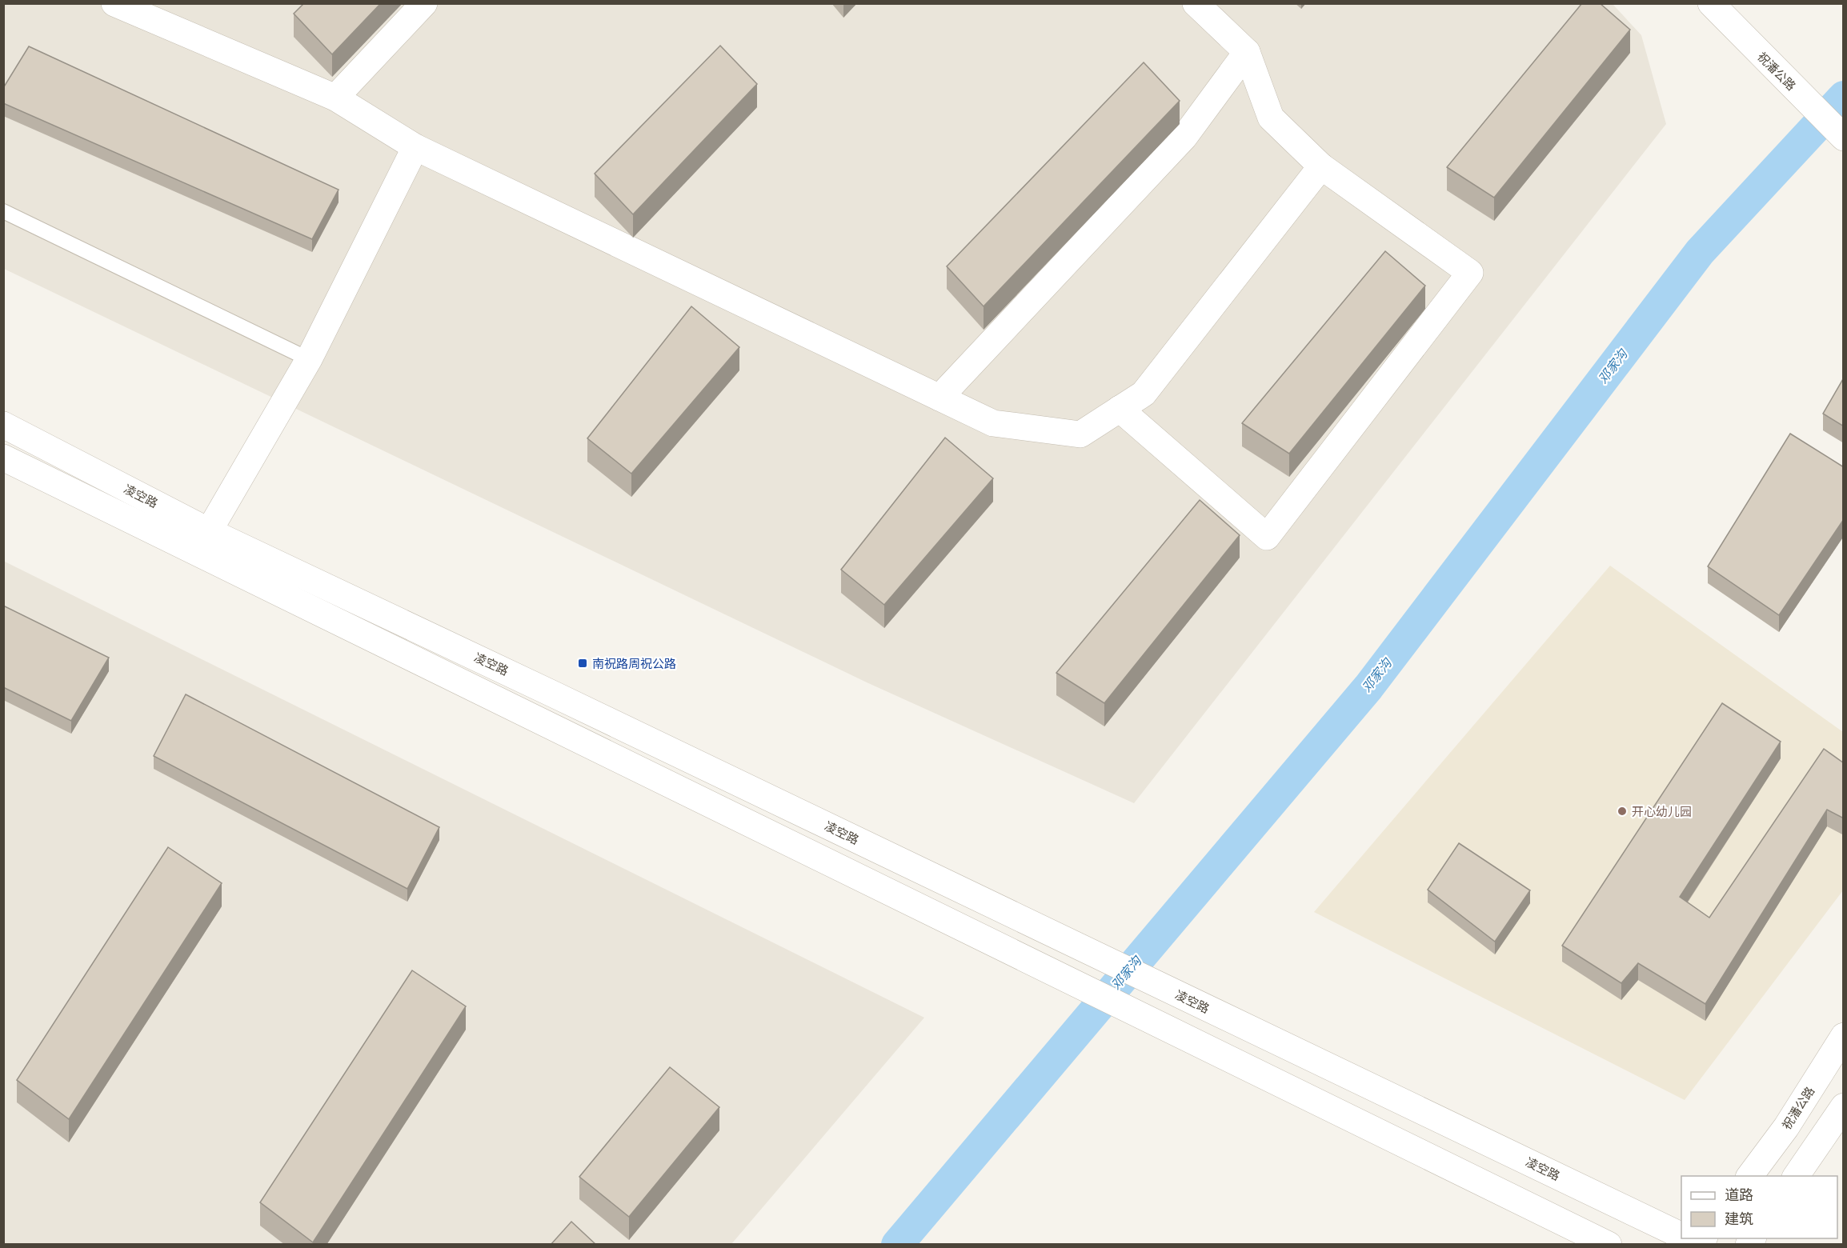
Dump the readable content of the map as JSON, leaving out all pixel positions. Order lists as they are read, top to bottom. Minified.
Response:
{"streets":{"street":["祝潘公路","凌空路"]},"water":["邓家沟"],"places":{"transit":["南祝路周祝公路"],"other":["开心幼儿园"]},"legend":["道路","建筑"]}
